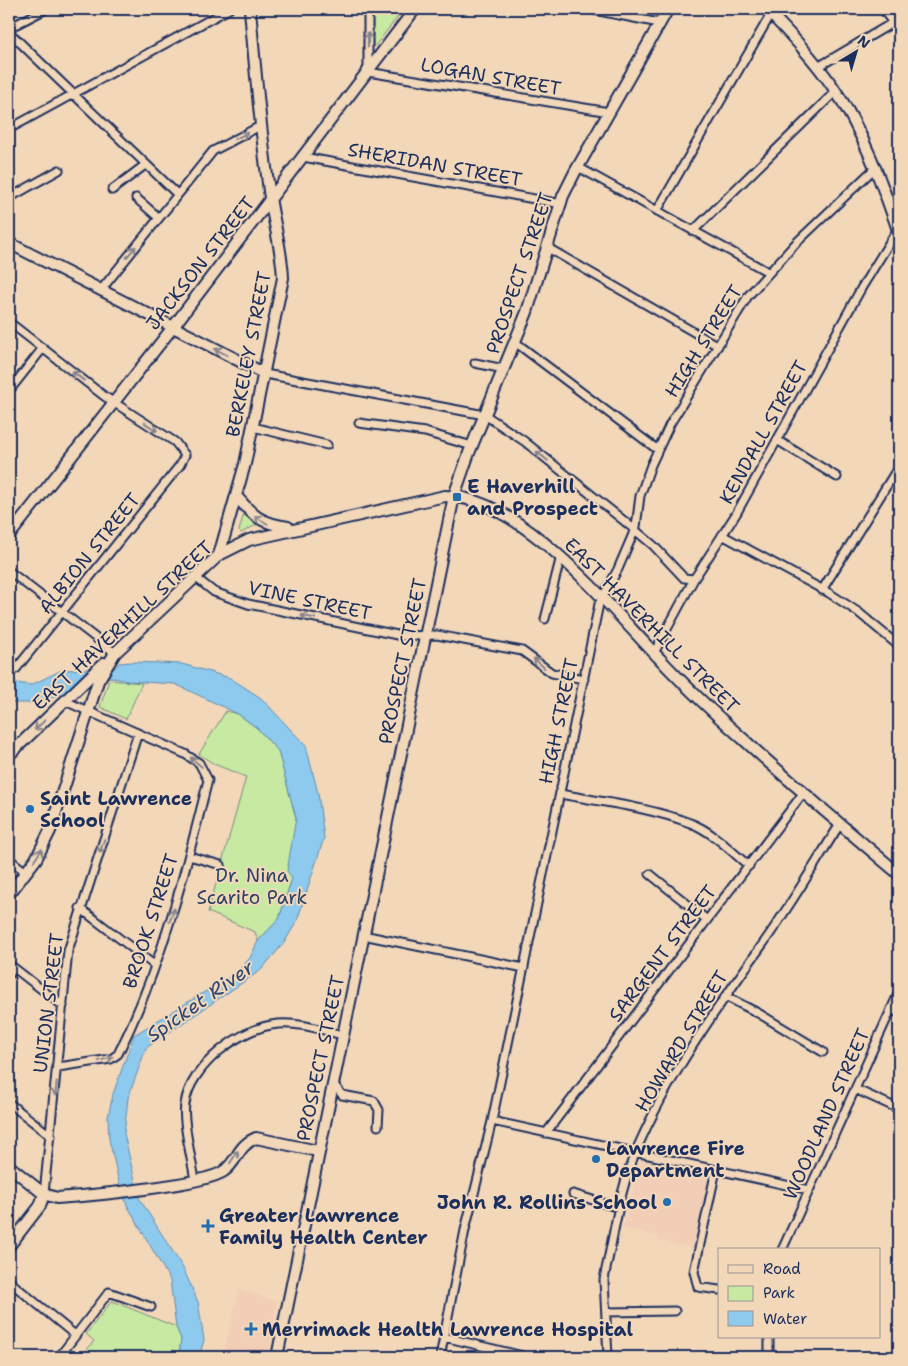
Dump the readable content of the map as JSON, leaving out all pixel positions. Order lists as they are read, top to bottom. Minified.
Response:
{"streets":{"street":["LOGAN STREET","SHERIDAN STREET","JACKSON STREET","PROSPECT STREET","HIGH STREET","BERKELEY STREET","KENDALL STREET","ALBION STREET","VINE STREET","EAST HAVERHILL STREET","BROOK STREET","SARGENT STREET","UNION STREET","HOWARD STREET","WOODLAND STREET"]},"crossings":[["LOGAN STREET","JACKSON STREET"],["LOGAN STREET","PROSPECT STREET"],["SHERIDAN STREET","JACKSON STREET"],["SHERIDAN STREET","PROSPECT STREET"],["JACKSON STREET","BERKELEY STREET"],["JACKSON STREET","ALBION STREET"],["PROSPECT STREET","VINE STREET"],["PROSPECT STREET","EAST HAVERHILL STREET"],["HIGH STREET","VINE STREET"],["HIGH STREET","EAST HAVERHILL STREET"],["BERKELEY STREET","EAST HAVERHILL STREET"],["KENDALL STREET","EAST HAVERHILL STREET"],["VINE STREET","EAST HAVERHILL STREET"],["EAST HAVERHILL STREET","BROOK STREET"],["EAST HAVERHILL STREET","SARGENT STREET"],["EAST HAVERHILL STREET","HOWARD STREET"],["BROOK STREET","UNION STREET"]],"one_way":["VINE STREET"],"water":["Spicket River"],"parks":["Dr. Nina Scarito Park"],"places":{"transit":["E Haverhill and Prospect"],"other":["Saint Lawrence School","Lawrence Fire Department","John R. Rollins School"],"health":["Greater Lawrence Family Health Center","Merrimack Health Lawrence Hospital"]},"legend":["Road","Park","Water"],"north":"top right"}
